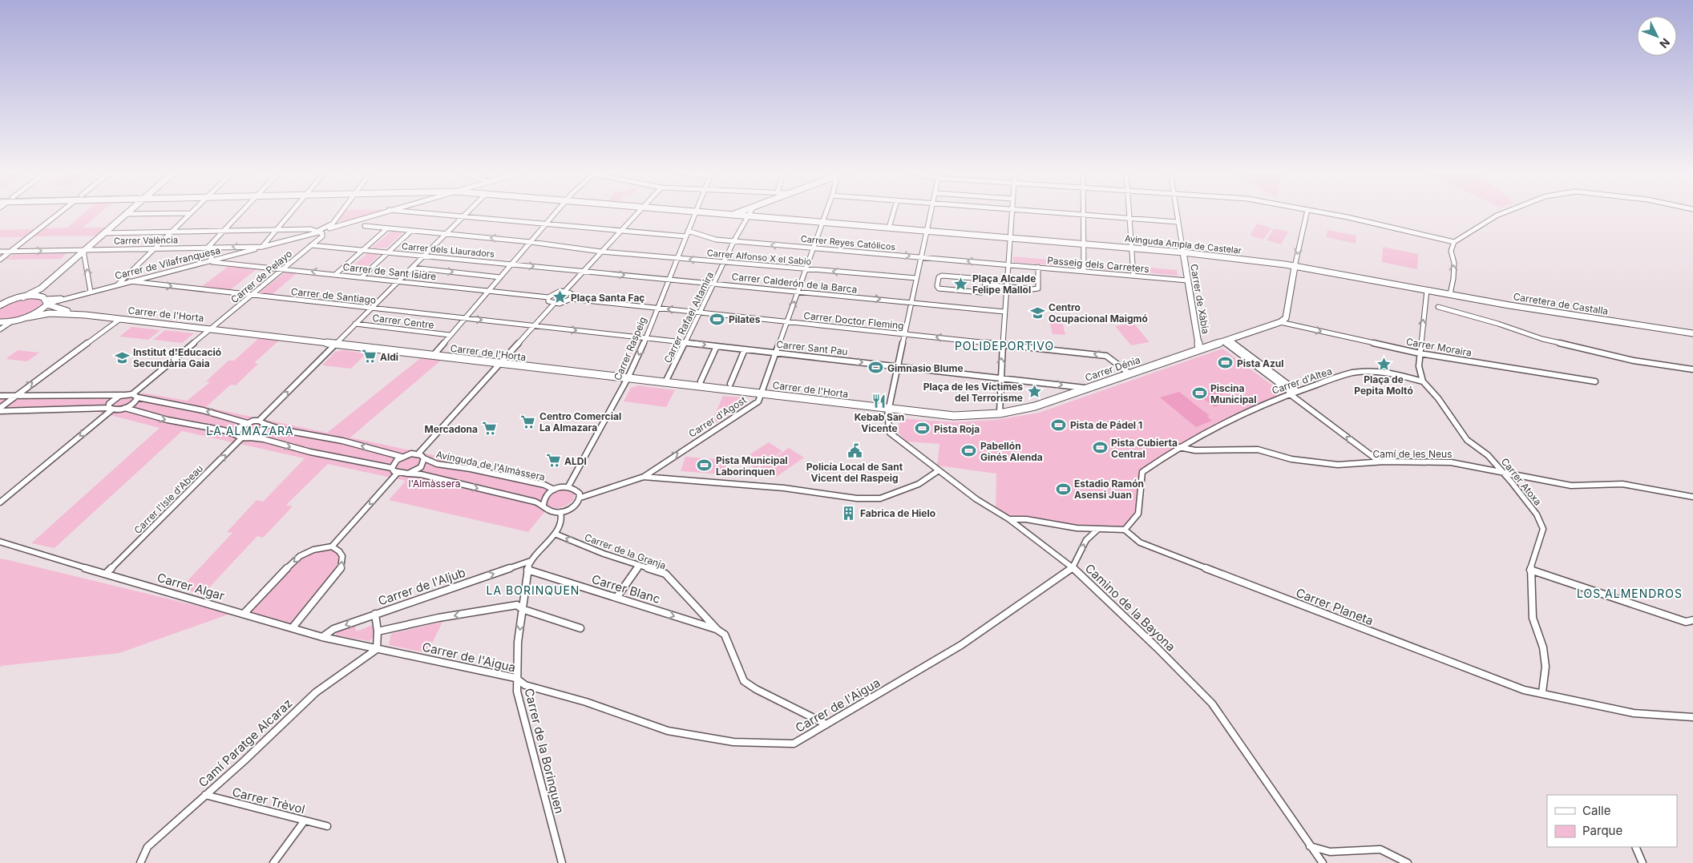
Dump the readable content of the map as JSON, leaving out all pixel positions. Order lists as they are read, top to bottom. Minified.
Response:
{"streets":{"main road":["Avinguda Ampla de Castelar","Carrer de Xàbia","Carretera de Castalla","Carrer de l'Horta","Carrer Dénia"],"street":["Carrer València","Carrer Reyes Católicos","Carrer dels Llauradors","Carrer Alfonso X el Sabio","Carrer de Vilafranquesa","Passeig dels Carreters","Carrer de Sant Isidre","Carrer de Pelayo","Carrer Calderón de la Barca","Carrer de Santiago","Carrer Rafael Altamira","Carrer Doctor Fleming","Carrer Centre","Carrer Moraira","Carrer Sant Pau","Carrer Raspeig","Carrer d'Altea","Carrer d'Agost","Camí de les Neus","Avinguda de l'Almàssera","Carrer Atoxa","Carrer l'Isle d'Abeau","Carrer de la Granja","Carrer Algar","Carrer de l'Aljub","Carrer Blanc","Carrer Planeta","Camino de la Bayona","Carrer de l'Aigua","Camí Paratge Alcaraz","Carrer de la Borinquen","Carrer Trèvol"]},"crossings":[["Carrer València","Carrer de Vilafranquesa"],["Carrer Reyes Católicos","Passeig dels Carreters"],["Carrer Reyes Católicos","Carrer Rafael Altamira"],["Carrer Reyes Católicos","Carrer Raspeig"],["Carrer Reyes Católicos","Carrer d'Agost"],["Avinguda Ampla de Castelar","Carrer de Xàbia"],["Avinguda Ampla de Castelar","Carretera de Castalla"],["Avinguda Ampla de Castelar","Carrer Rafael Altamira"],["Avinguda Ampla de Castelar","Carrer d'Agost"],["Carrer dels Llauradors","Carrer de Pelayo"],["Carrer dels Llauradors","Carrer Calderón de la Barca"],["Carrer Alfonso X el Sabio","Carrer Rafael Altamira"],["Carrer Alfonso X el Sabio","Carrer Raspeig"],["Carrer Alfonso X el Sabio","Carrer d'Agost"],["Carrer de Vilafranquesa","Carrer de Sant Isidre"],["Carrer de Vilafranquesa","Carrer de Pelayo"],["Carrer de Vilafranquesa","Carrer de Santiago"],["Carrer de Vilafranquesa","Carrer de l'Horta"],["Passeig dels Carreters","Carrer de Xàbia"],["Carrer de Sant Isidre","Carrer de Pelayo"],["Carrer de Pelayo","Carrer de Santiago"],["Carrer de Pelayo","Carrer de l'Horta"],["Carrer Calderón de la Barca","Carrer Rafael Altamira"],["Carrer Calderón de la Barca","Carrer Raspeig"],["Carrer Calderón de la Barca","Carrer d'Agost"],["Carrer de Santiago","Carrer Sant Pau"],["Carrer de Xàbia","Carrer Dénia"],["Carrer de l'Horta","Carrer Rafael Altamira"],["Carrer de l'Horta","Carrer Raspeig"],["Carrer de l'Horta","Carrer Dénia"],["Carrer de l'Horta","Carrer d'Agost"],["Carrer de l'Horta","Camino de la Bayona"],["Carrer Rafael Altamira","Carrer Doctor Fleming"],["Carrer Rafael Altamira","Carrer Sant Pau"],["Carrer Doctor Fleming","Carrer Raspeig"],["Carrer Doctor Fleming","Carrer Dénia"],["Carrer Doctor Fleming","Carrer d'Agost"],["Carrer Moraira","Carrer Dénia"],["Carrer Sant Pau","Carrer Raspeig"],["Carrer Sant Pau","Carrer Dénia"],["Carrer Sant Pau","Carrer d'Agost"],["Carrer Raspeig","Carrer d'Agost"],["Carrer Raspeig","Avinguda de l'Almàssera"],["Carrer Raspeig","Carrer de la Borinquen"],["Carrer Dénia","Camino de la Bayona"],["Carrer d'Altea","Camí de les Neus"],["Carrer d'Altea","Carrer Atoxa"],["Carrer d'Altea","Carrer Planeta"],["Carrer d'Agost","Avinguda de l'Almàssera"],["Carrer d'Agost","Carrer de la Borinquen"],["Camí de les Neus","Carrer Atoxa"],["Avinguda de l'Almàssera","Carrer de la Borinquen"],["Carrer Atoxa","Carrer Planeta"],["Carrer l'Isle d'Abeau","Carrer Algar"],["Carrer de la Granja","Carrer Blanc"],["Carrer de la Granja","Carrer de l'Aigua"],["Carrer de la Granja","Carrer de la Borinquen"],["Carrer Algar","Carrer de l'Aljub"],["Carrer Algar","Carrer de l'Aigua"],["Carrer Algar","Camí Paratge Alcaraz"],["Carrer de l'Aljub","Carrer de la Borinquen"],["Carrer Blanc","Carrer de la Borinquen"],["Camino de la Bayona","Carrer de l'Aigua"],["Carrer de l'Aigua","Camí Paratge Alcaraz"],["Carrer de l'Aigua","Carrer de la Borinquen"],["Camí Paratge Alcaraz","Carrer Trèvol"]],"one_way":["Carrer de Santiago","Carrer Doctor Fleming","Carrer Moraira","Carrer Sant Pau","Carrer d'Agost","Carrer l'Isle d'Abeau","Carrer Blanc"],"districts":["POLIDEPORTIVO","LA ALMAZARA","LA BORINQUEN","LOS ALMENDROS"],"parks":["l'Almàssera"],"places":{"place":["Plaça Alcalde Felipe Mallol","Plaça Santa Faç","Plaça de Pepita Moltó","Plaça de les Víctimes del Terrorisme"],"school or university":["Centro Ocupacional Maigmó","Institut d'Educació Secundària Gaia"],"sports":["Pilates","Pista Azul","Gimnasio Blume","Piscina Municipal","Pista de Pádel 1","Pista Roja","Pista Cubierta Central","Pabellón Ginés Alenda","Pista Municipal Laborinquen","Estadio Ramón Asensi Juan"],"supermarket":["Aldi","Centro Comercial La Almazara","Mercadona","ALDI"],"restaurant":["Kebab San Vicente"],"public building":["Policía Local de Sant Vicent del Raspeig"],"building":["Fabrica de Hielo"]},"legend":["Calle","Parque"],"north":"bottom right"}
